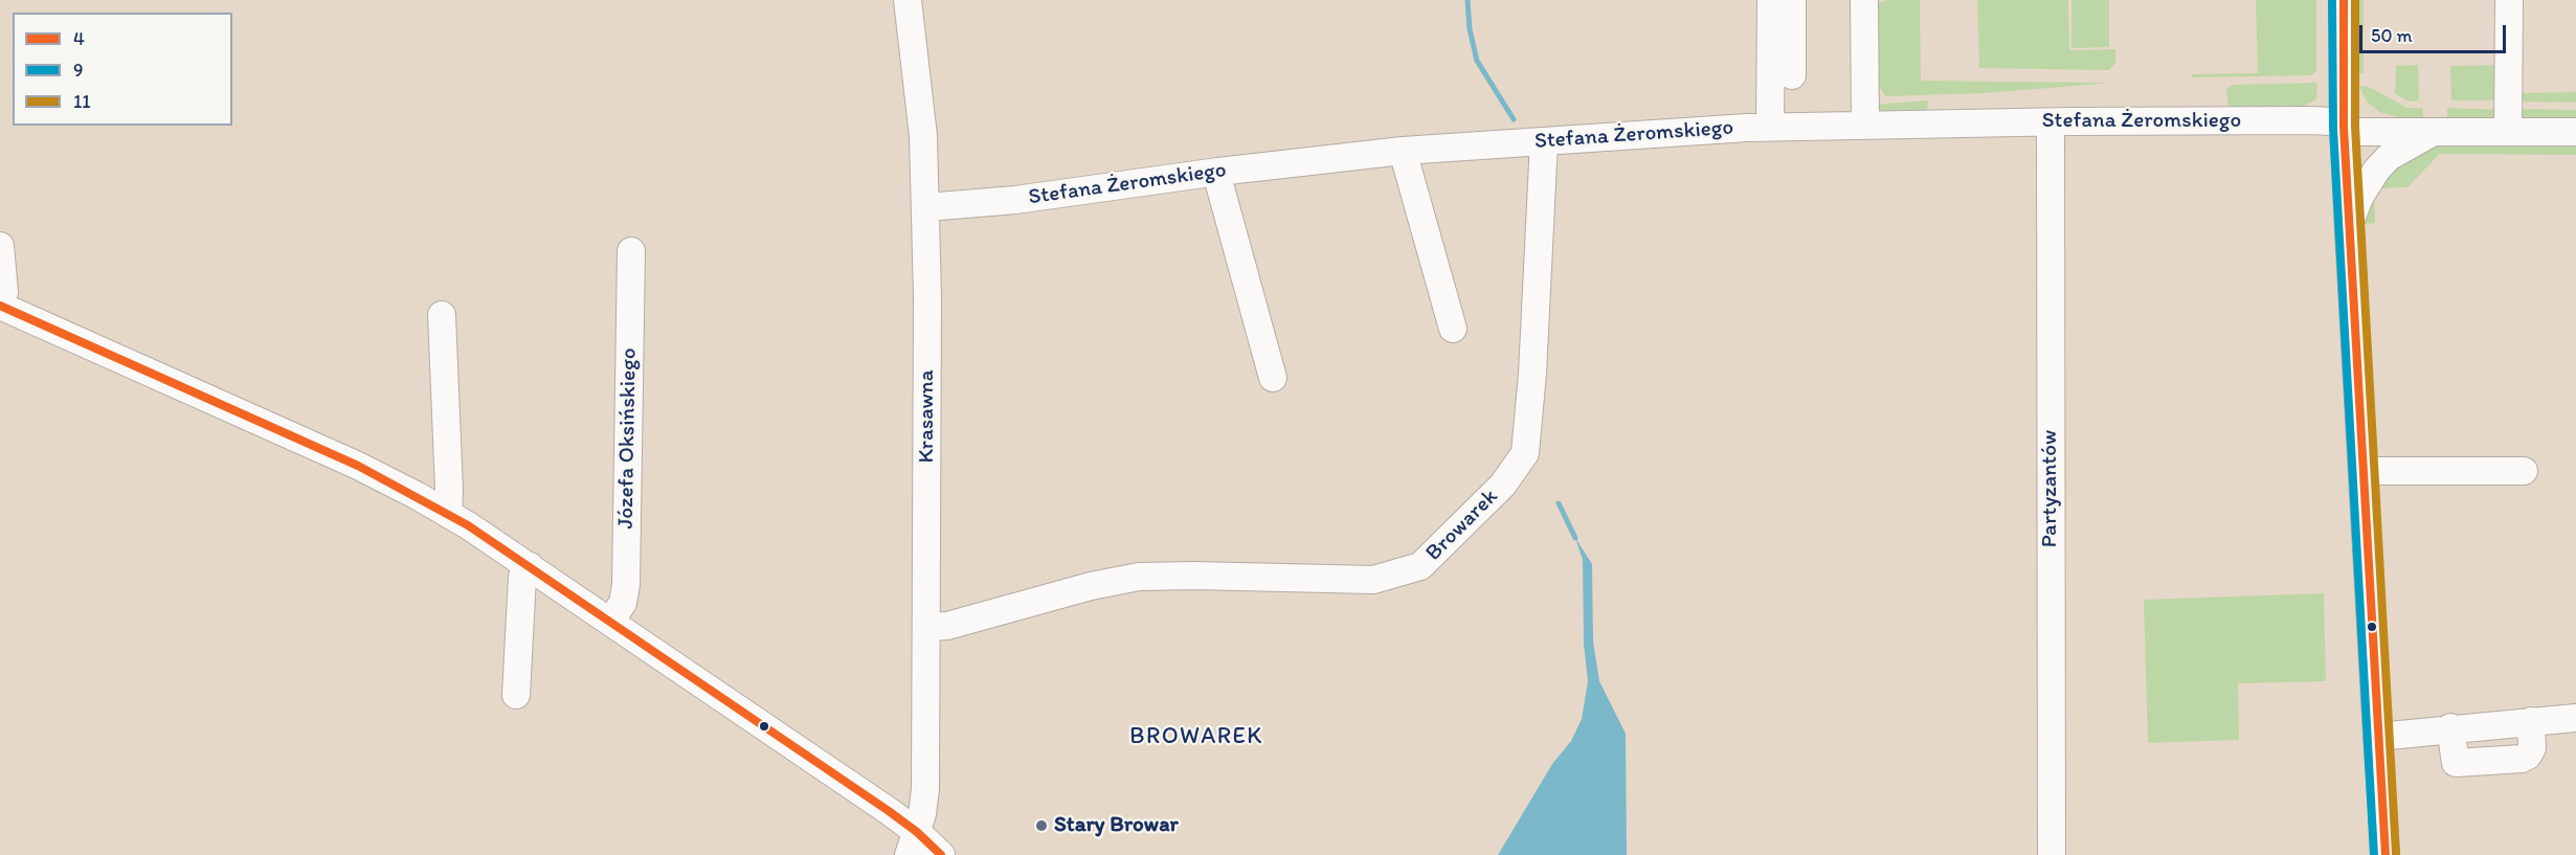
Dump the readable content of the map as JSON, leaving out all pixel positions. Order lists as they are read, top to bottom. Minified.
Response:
{"streets":{"street":["Stefana Żeromskiego","Krasawna","Józefa Oksińskiego","Partyzantów","Browarek"]},"crossings":[["Stefana Żeromskiego","Krasawna"],["Stefana Żeromskiego","Partyzantów"],["Stefana Żeromskiego","Browarek"],["Krasawna","Browarek"]],"districts":["BROWAREK"],"places":["Stary Browar"],"lines":["transit line 4","transit line 9","transit line 11"],"legend":["4","9","11"],"scale_bar":"50 m"}
